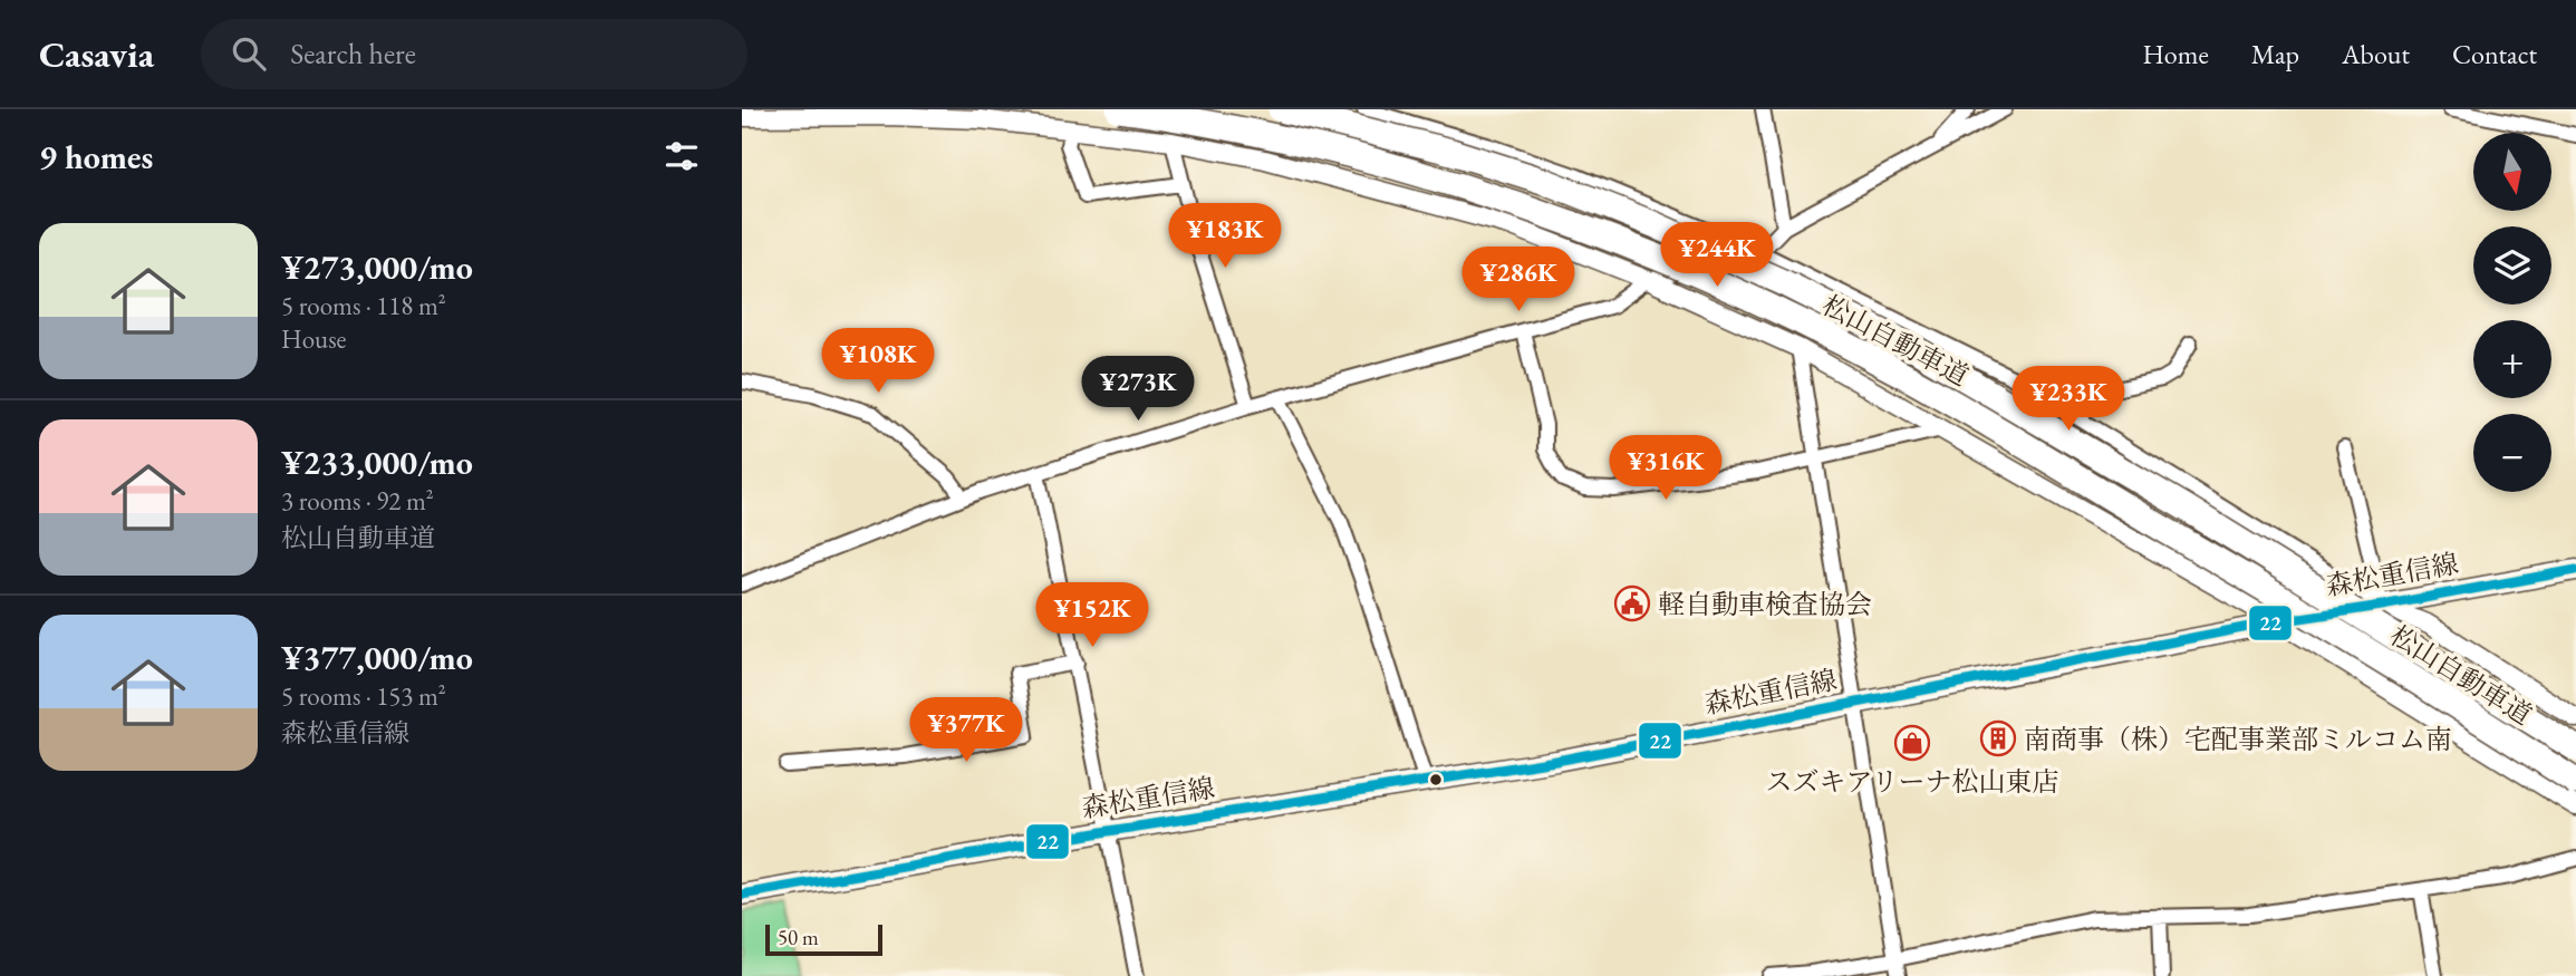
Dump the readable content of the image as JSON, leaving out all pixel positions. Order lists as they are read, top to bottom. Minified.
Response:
{"streets":{"highway":["松山自動車道"],"main road":["森松重信線"]},"places":{"public building":["軽自動車検査協会"],"building":["南商事（株）宅配事業部ミルコム南"],"shop":["スズキアリーナ松山東店"]},"lines":["transit line 22"],"scale_bar":"50 m","north":"bottom","page":{"header":"Casavia","search":"Search here","nav":["Home","Map","About","Contact"],"heading":"9 homes","map_buttons":["+","−"],"list":[{"name":"¥273,000/mo","note":"5 rooms · 118 m² · House"},{"name":"¥233,000/mo","note":"3 rooms · 92 m² · 松山自動車道"},{"name":"¥377,000/mo","note":"5 rooms · 153 m² · 森松重信線"}],"price":["¥183K","¥244K","¥286K","¥108K","¥273K","¥233K","¥316K","¥152K","¥377K"],"scale":"50 m"}}
